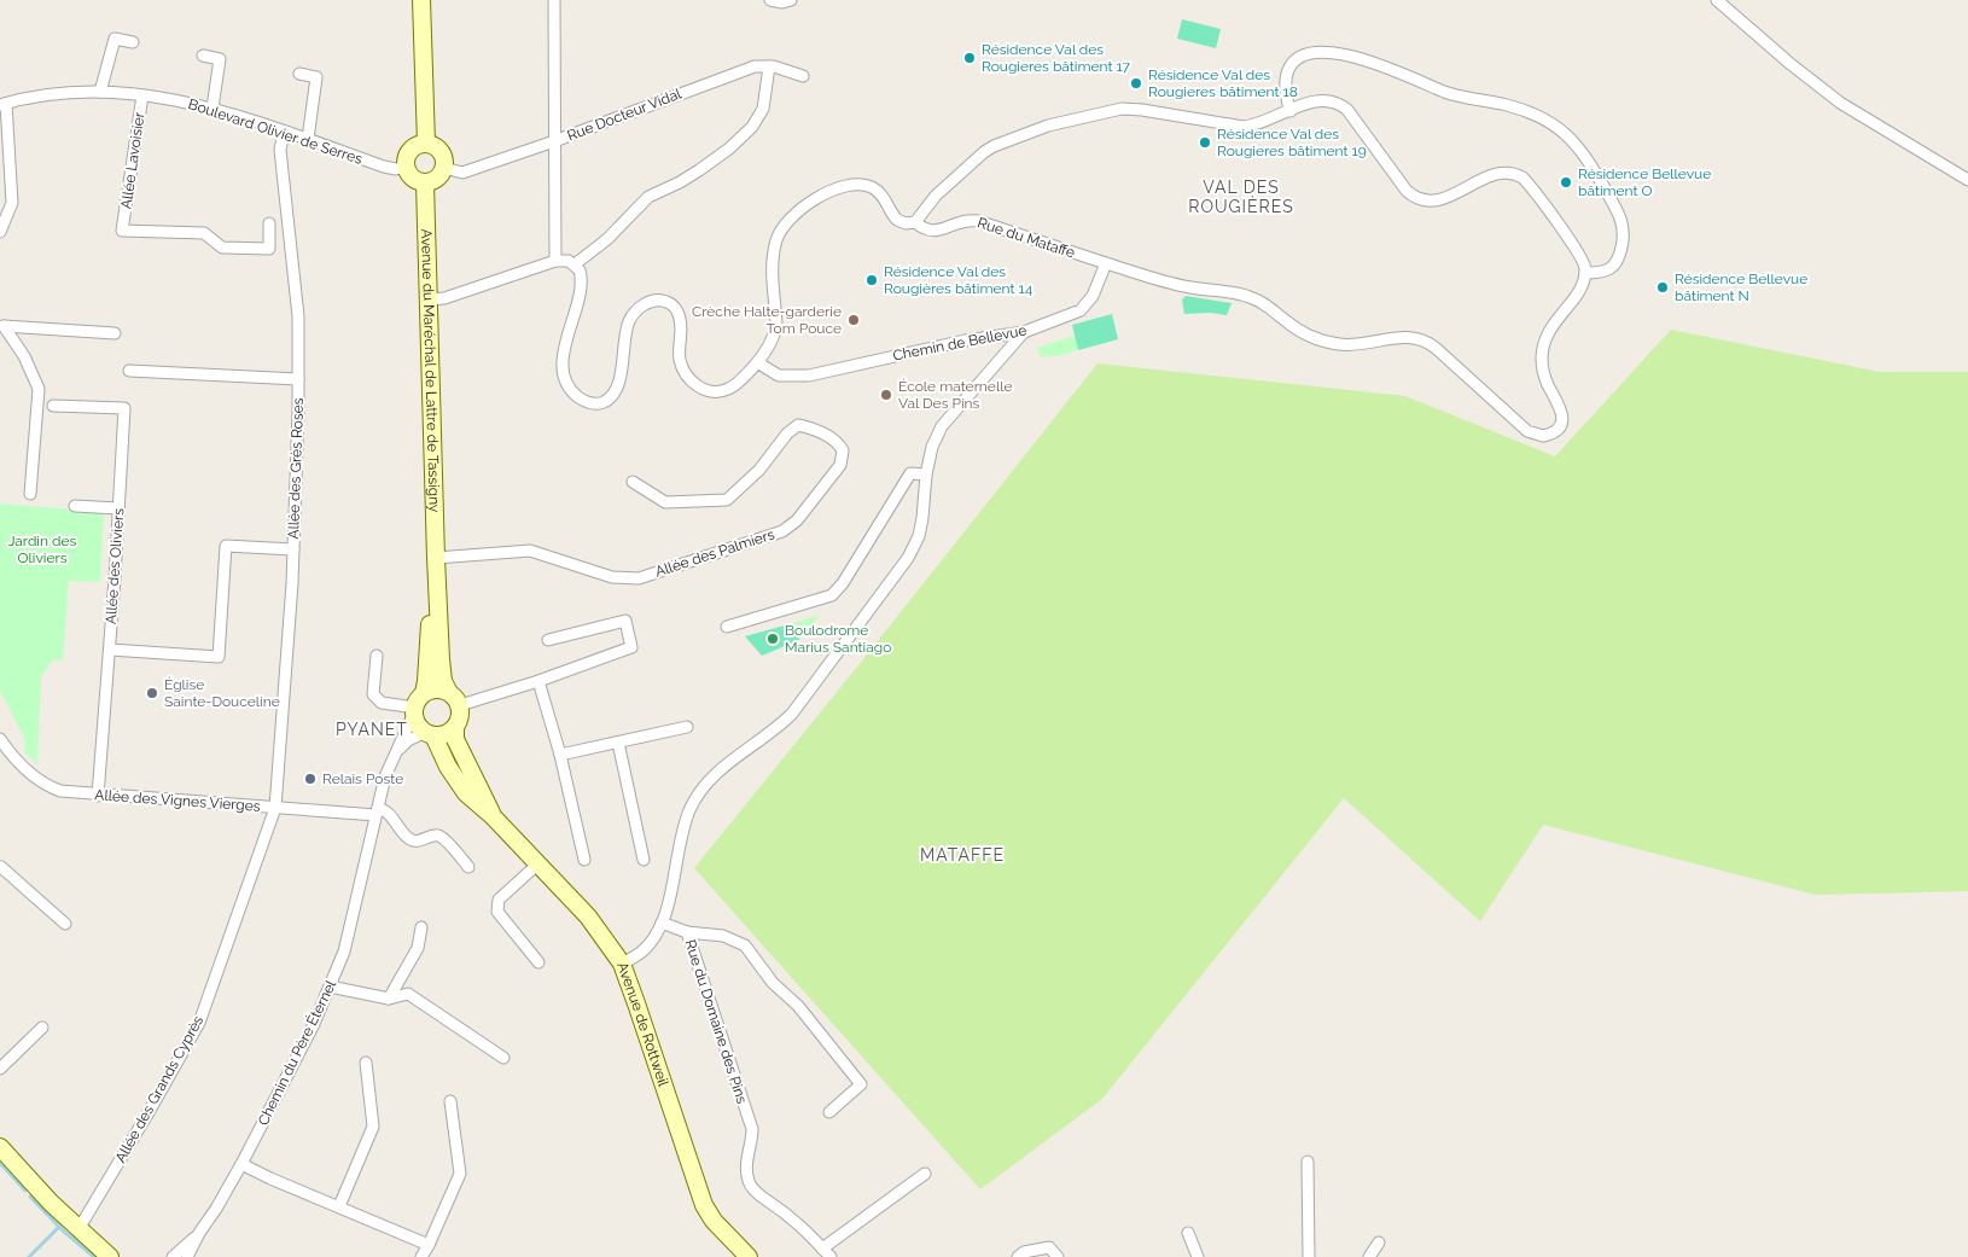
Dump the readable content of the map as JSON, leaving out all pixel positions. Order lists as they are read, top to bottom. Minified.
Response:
{"streets":{"main road":["Avenue du Maréchal de Lattre de Tassigny","Avenue de Rottweil"],"street":["Rue Docteur Vidal","Boulevard Olivier de Serres","Allée Lavoisier","Rue du Mataffe","Chemin de Bellevue","Allée des Grès Roses","Allée des Palmiers","Allée des Oliviers","Allée des Vignes Vierges","Rue du Domaine des Pins","Chemin du Père Éternel","Allée des Grands Cyprès"]},"crossings":[["Rue Docteur Vidal","Boulevard Olivier de Serres"],["Rue Docteur Vidal","Avenue du Maréchal de Lattre de Tassigny"],["Boulevard Olivier de Serres","Allée Lavoisier"],["Boulevard Olivier de Serres","Avenue du Maréchal de Lattre de Tassigny"],["Boulevard Olivier de Serres","Allée des Grès Roses"],["Rue du Mataffe","Chemin de Bellevue"],["Avenue du Maréchal de Lattre de Tassigny","Allée des Palmiers"],["Allée des Grès Roses","Allée des Vignes Vierges"],["Allée des Grès Roses","Allée des Grands Cyprès"],["Allée des Oliviers","Allée des Vignes Vierges"],["Allée des Vignes Vierges","Chemin du Père Éternel"],["Allée des Vignes Vierges","Allée des Grands Cyprès"],["Avenue de Rottweil","Chemin du Père Éternel"]],"districts":["VAL DES ROUGIÈRES","PYANET","MATAFFE"],"parks":["Jardin des Oliviers"],"places":["Résidence Val des Rougieres bâtiment 17","Résidence Val des Rougieres bâtiment 18","Résidence Val des Rougieres bâtiment 19","Résidence Bellevue bâtiment O","Résidence Val des Rougières bâtiment 14","Résidence Bellevue bâtiment N","Crèche Halte-garderie Tom Pouce","École maternelle Val Des Pins","Boulodrome Marius Santiago","Église Sainte-Douceline","Relais Poste"]}
